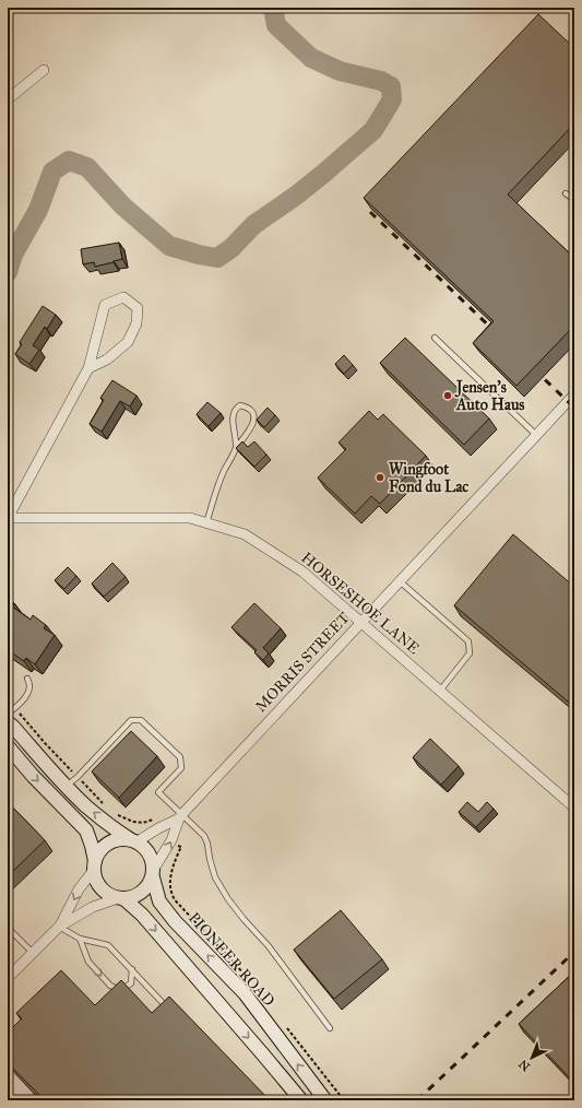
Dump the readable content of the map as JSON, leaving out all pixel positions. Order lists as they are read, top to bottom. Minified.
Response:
{"streets":{"main road":["PIONEER ROAD"],"street":["HORSESHOE LANE","MORRIS STREET"]},"crossings":[["HORSESHOE LANE","MORRIS STREET"],["MORRIS STREET","PIONEER ROAD"]],"places":["Jensen's Auto Haus","Wingfoot Fond du Lac"],"north":"bottom left"}
